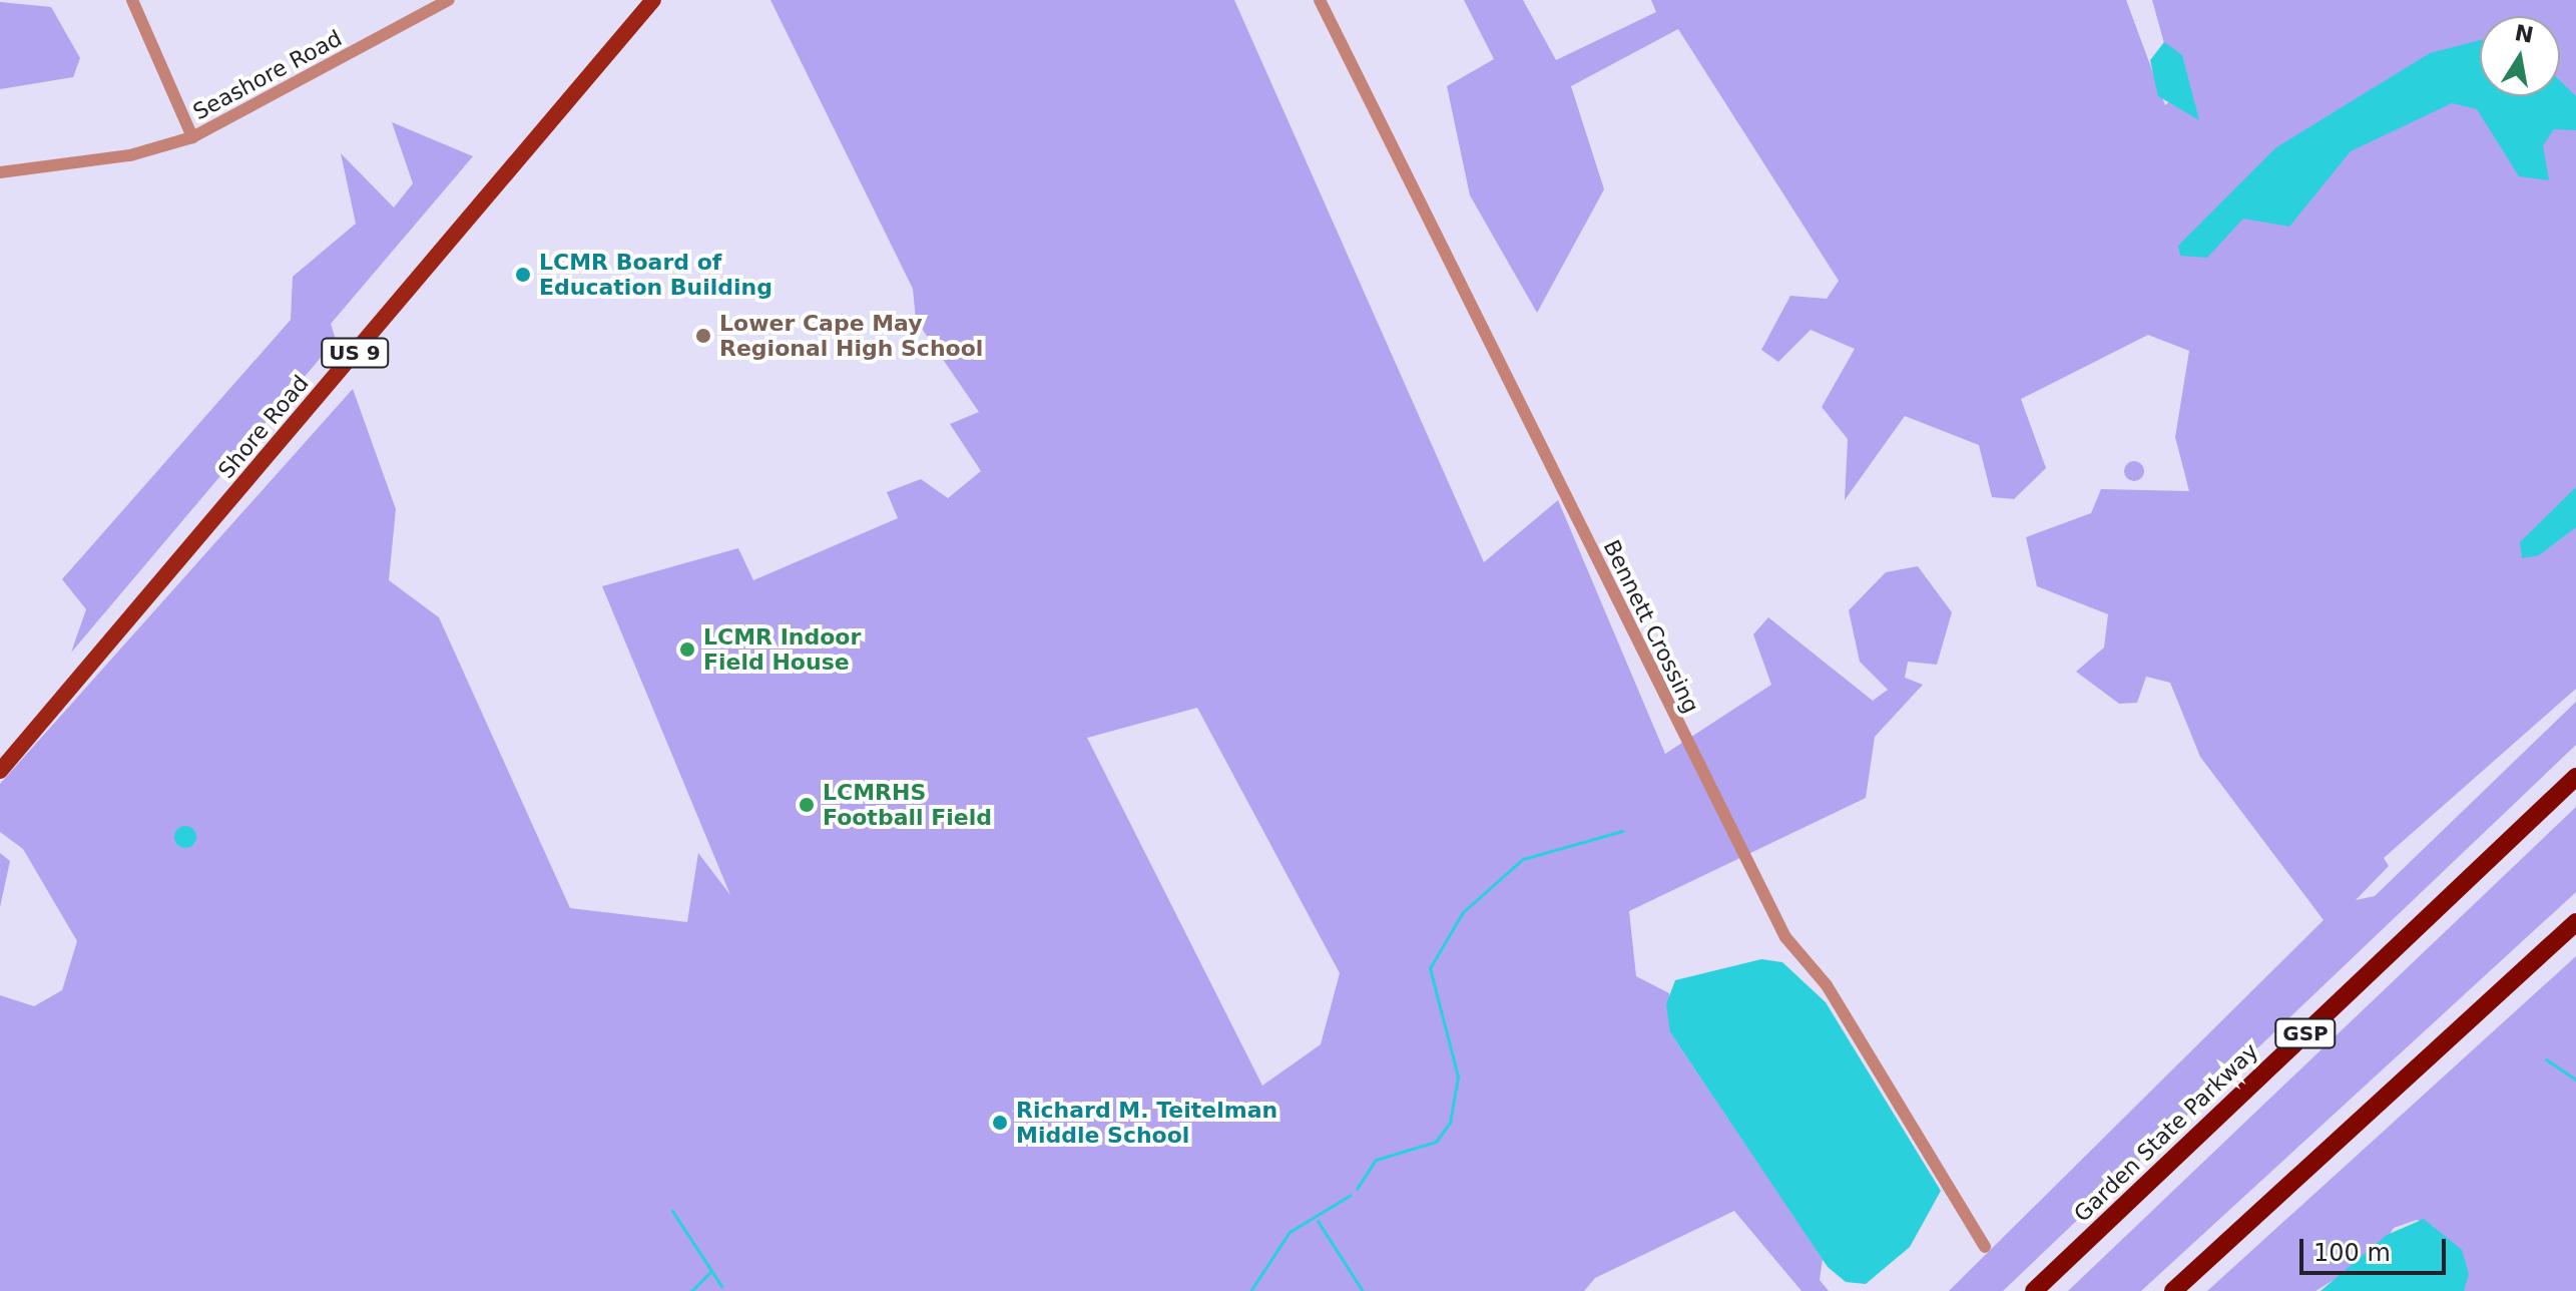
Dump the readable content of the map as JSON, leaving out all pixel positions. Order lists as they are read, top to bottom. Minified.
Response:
{"streets":{"highway":["GSP","Garden State Parkway"],"main road":["US 9","Shore Road"],"street":["Seashore Road","Bennett Crossing"]},"places":["LCMR Board of Education Building","Lower Cape May Regional High School","LCMR Indoor Field House","LCMRHS Football Field","Richard M. Teitelman Middle School"],"scale_bar":"100 m","north":"top"}
